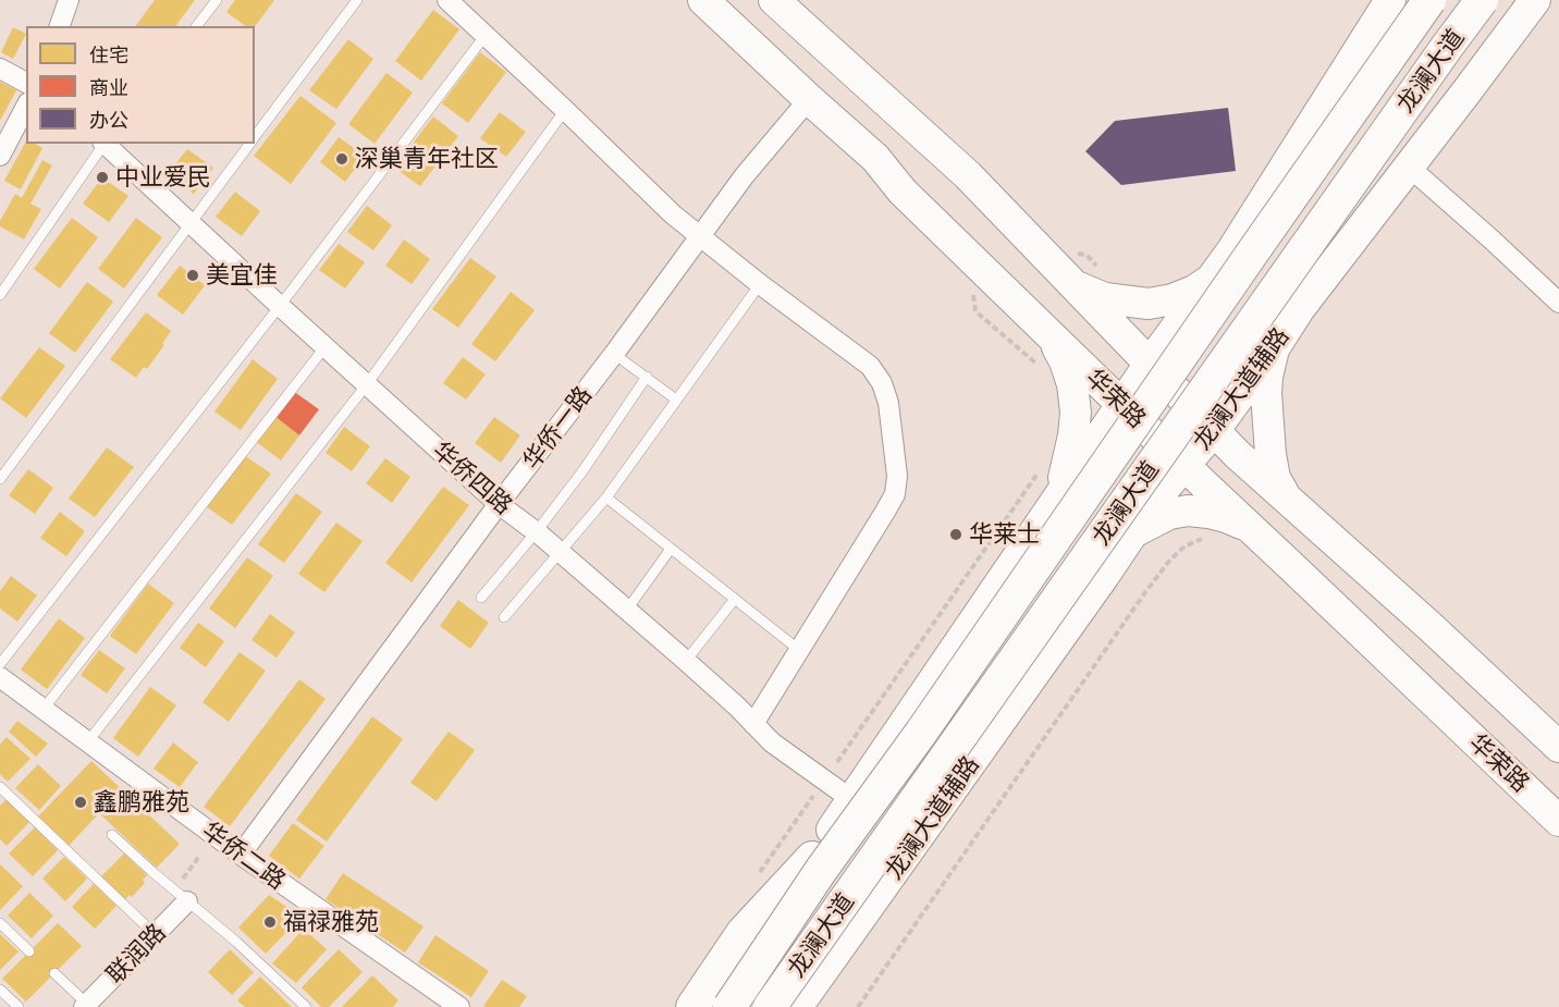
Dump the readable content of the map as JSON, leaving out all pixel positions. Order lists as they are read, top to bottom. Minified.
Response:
{"streets":{"highway":["龙澜大道"],"main road":["龙澜大道辅路","华荣路"],"street":["华侨一路","华侨四路","华侨二路","联润路"]},"crossings":[["龙澜大道辅路","华荣路"],["华荣路","华侨一路"],["华侨一路","华侨四路"],["华侨一路","华侨二路"]],"places":["深巢青年社区","中业爱民","美宜佳","华莱士","鑫鹏雅苑","福禄雅苑"],"legend":["住宅","商业","办公"]}
